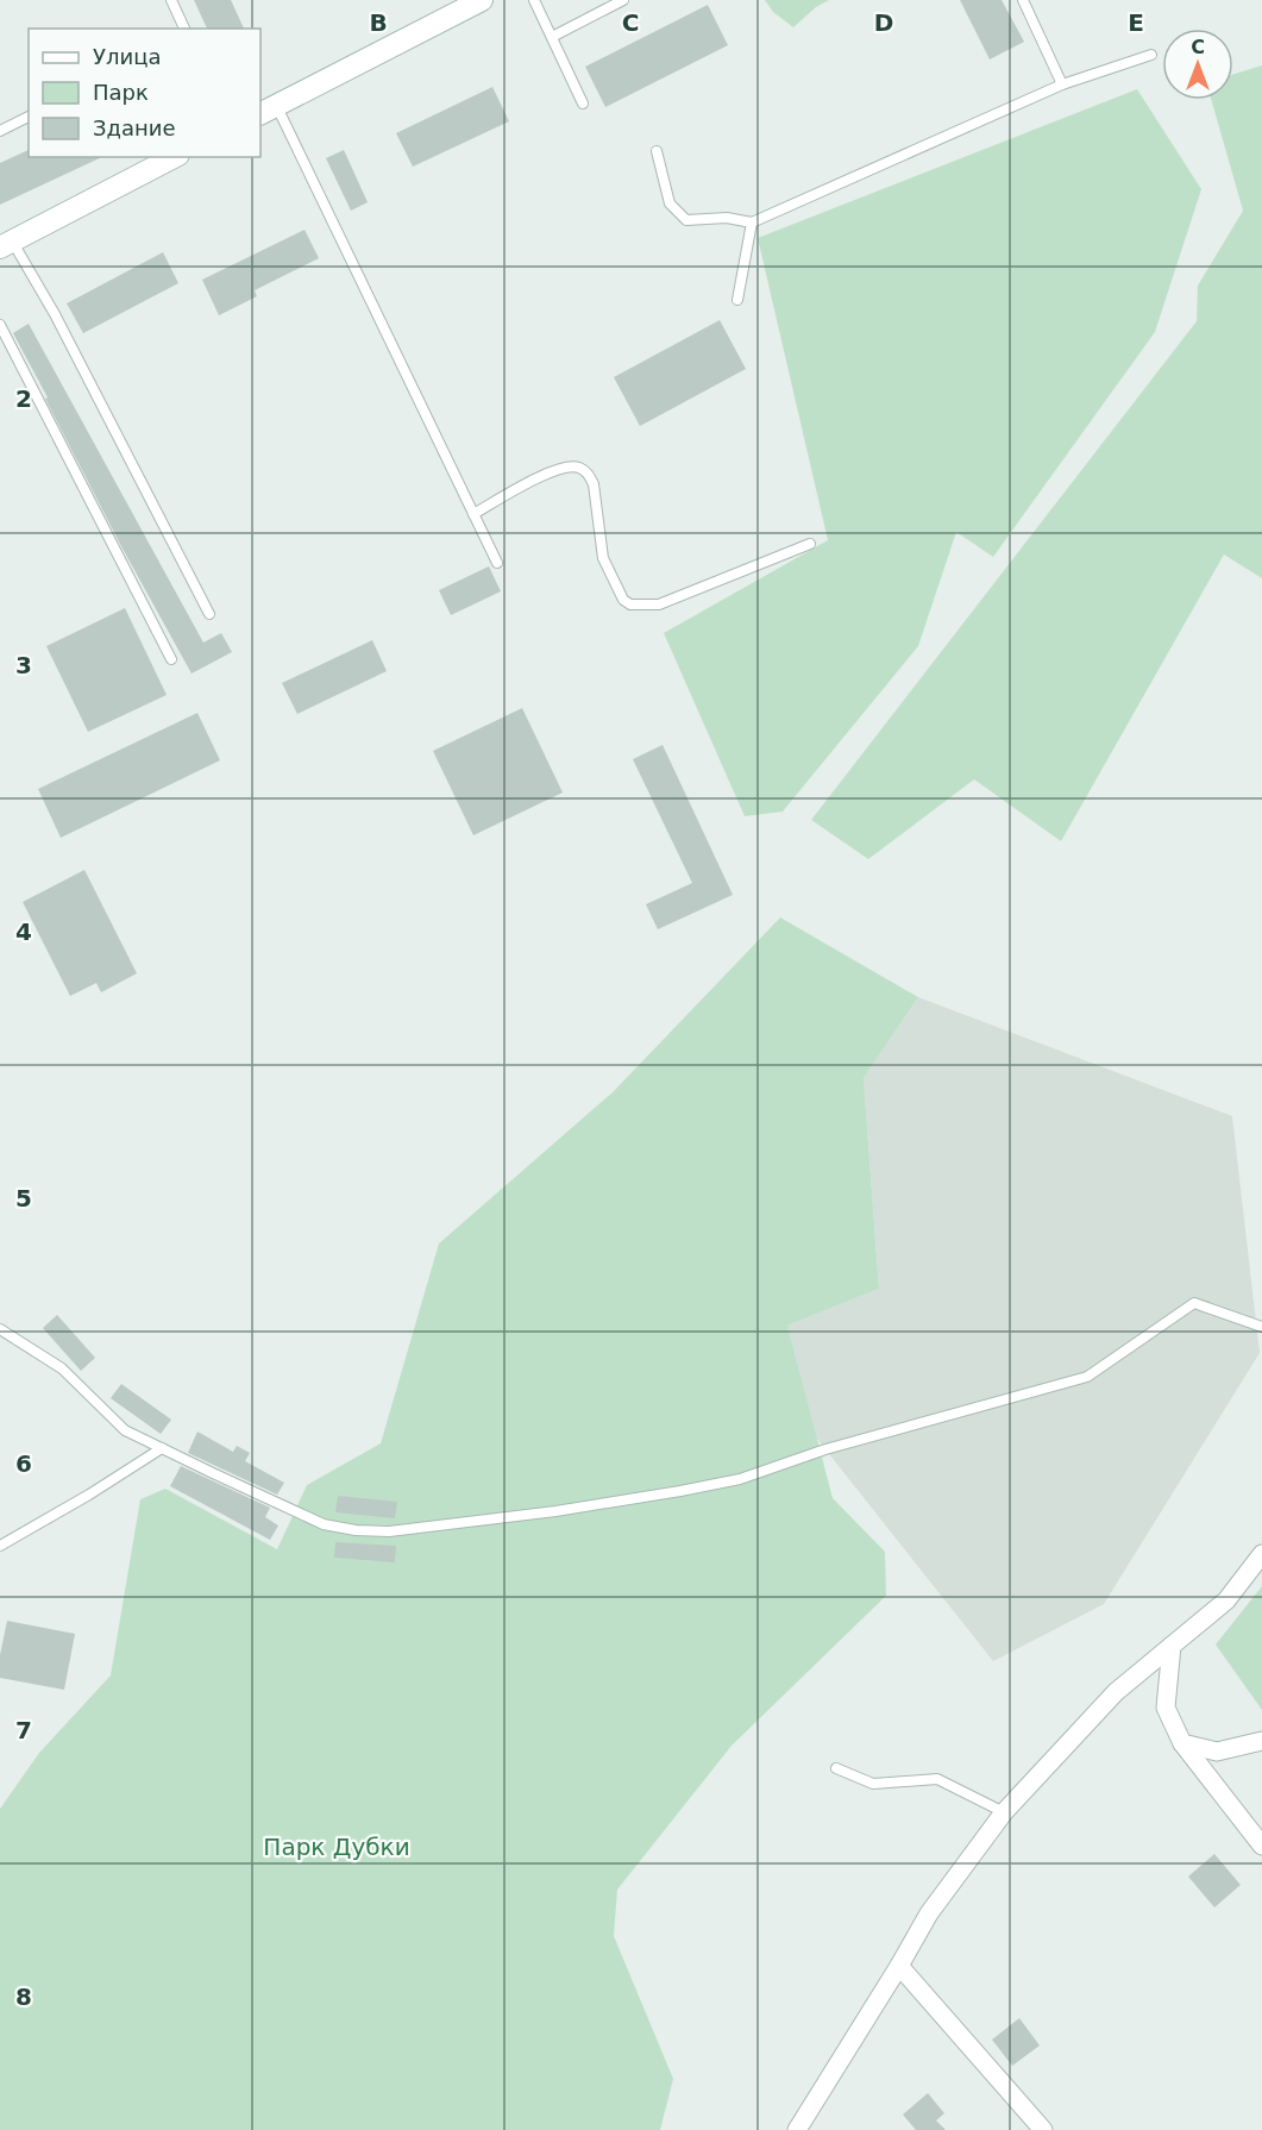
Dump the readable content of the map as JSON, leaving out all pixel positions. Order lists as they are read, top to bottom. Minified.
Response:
{"parks":["Парк Дубки"],"legend":["Улица","Парк","Здание"],"north":"top","grid":{"columns":["B","C","D","E"],"rows":["2","3","4","5","6","7","8"]}}
